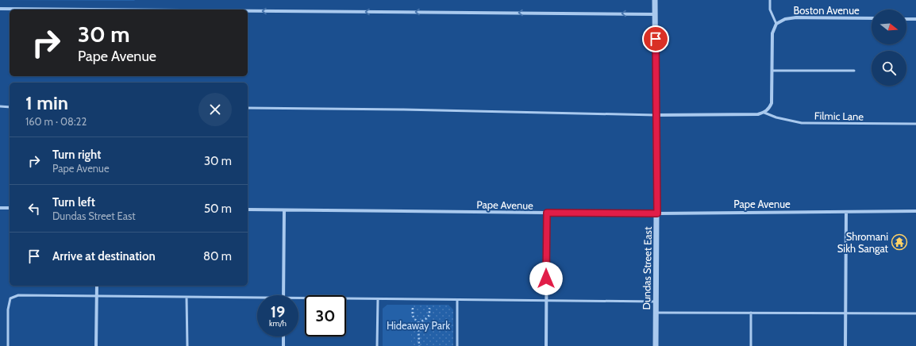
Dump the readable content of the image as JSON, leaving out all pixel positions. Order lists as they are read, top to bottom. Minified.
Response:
{"streets":{"street":["Boston Avenue","Filmic Lane","Pape Avenue","Dundas Street East"]},"crossings":[["Filmic Lane","Dundas Street East"],["Pape Avenue","Dundas Street East"]],"parks":["Hideaway Park"],"places":{"temple":["Shromani Sikh Sangat"]},"north":"right","page":{"turn":["30 m","Pape Avenue"],"heading":["1 min","160 m · 08:22"],"list":[{"name":"Turn right","note":"Pape Avenue","value":"30 m"},{"name":"Turn left","note":"Dundas Street East","value":"50 m"},{"name":"Arrive at destination","value":"80 m"}],"speed":"19 km/h","limit":"30"}}
